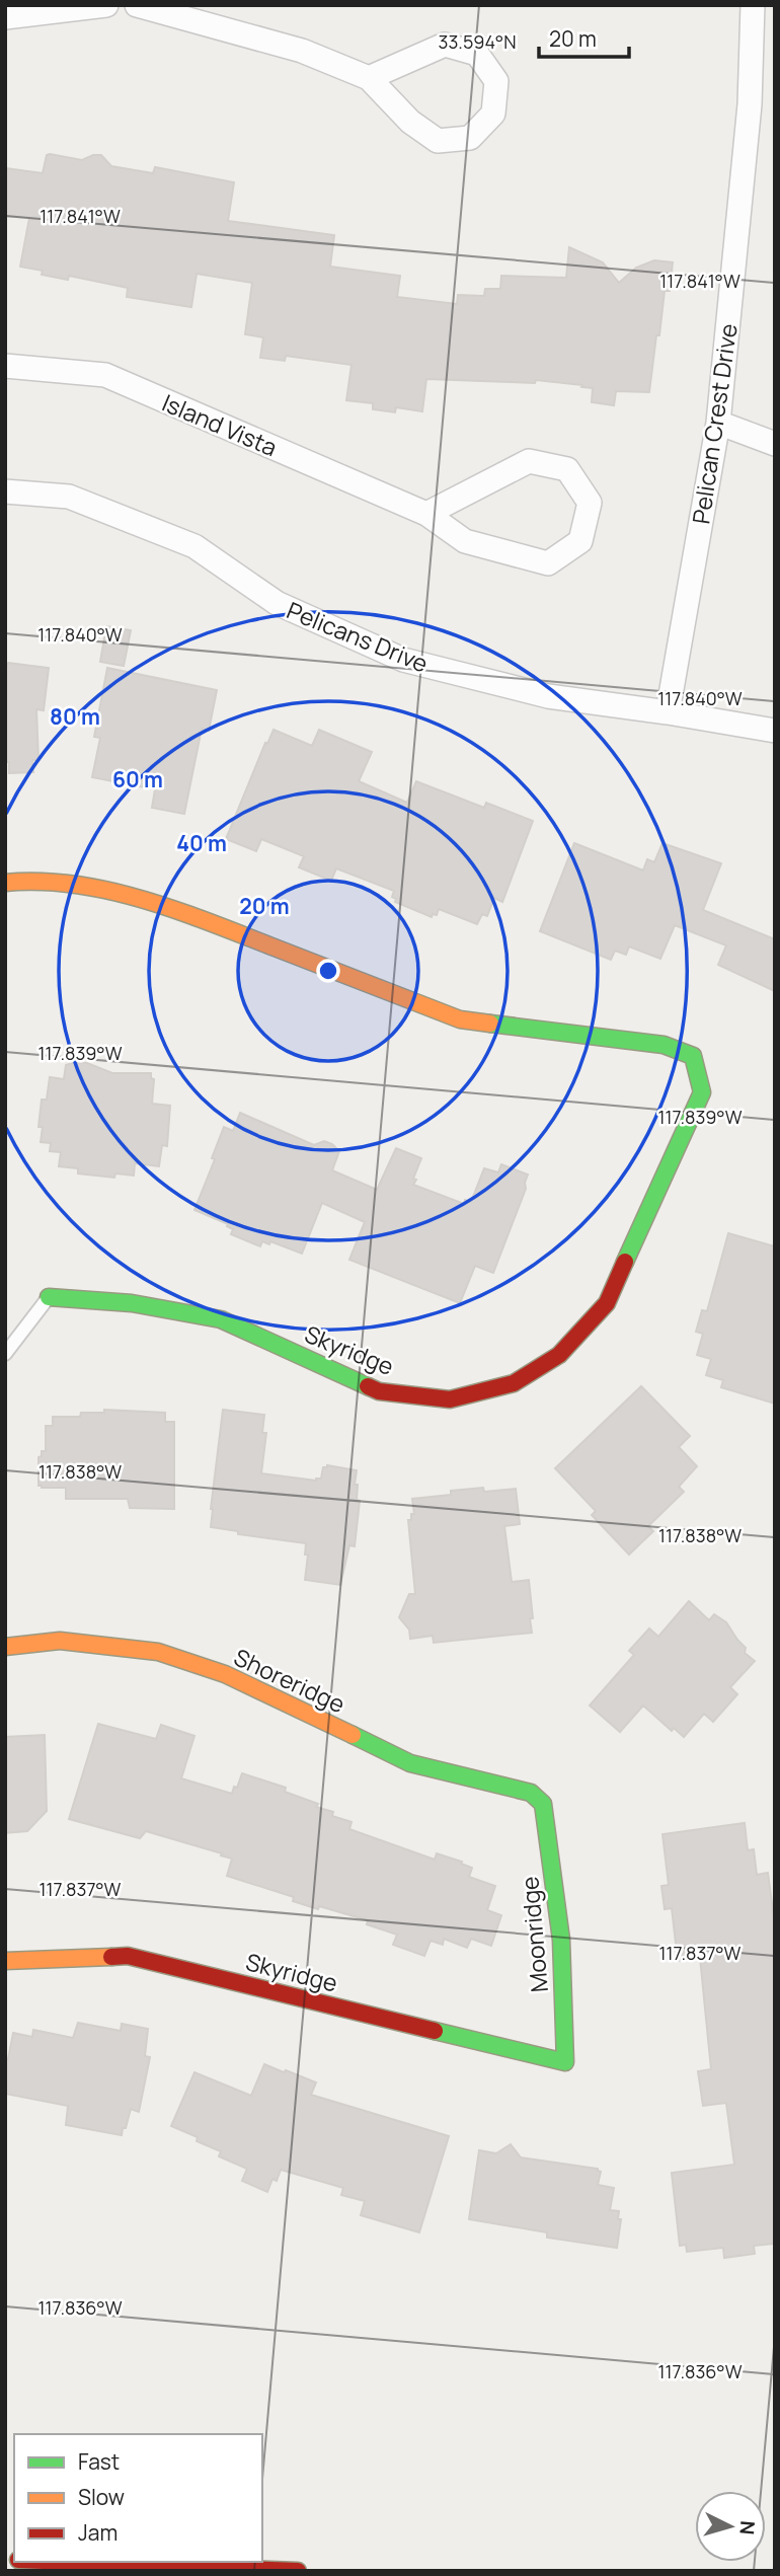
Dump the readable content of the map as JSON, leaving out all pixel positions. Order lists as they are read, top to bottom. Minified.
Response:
{"streets":{"street":["Pelican Crest Drive","Island Vista","Pelicans Drive","Skyridge","Shoreridge","Moonridge"]},"crossings":[["Pelican Crest Drive","Pelicans Drive"],["Skyridge","Moonridge"],["Shoreridge","Moonridge"]],"legend":["Fast","Slow","Jam"],"scale_bar":"20 m","north":"right","coordinates":["33.594°N","117.841°W","117.840°W","117.839°W","117.838°W","117.837°W","117.836°W"],"rings":["80 m","60 m","40 m","20 m"]}
